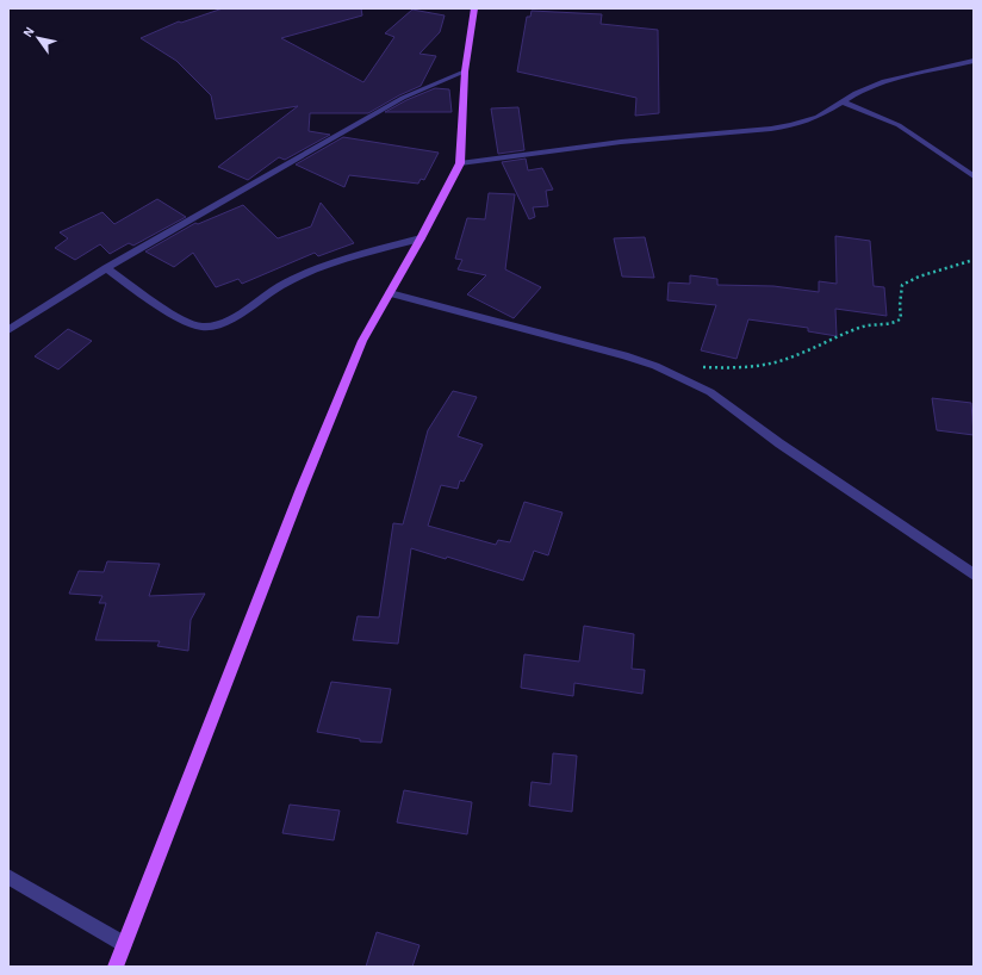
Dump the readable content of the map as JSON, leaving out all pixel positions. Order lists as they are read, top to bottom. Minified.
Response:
{"north":"top left"}
